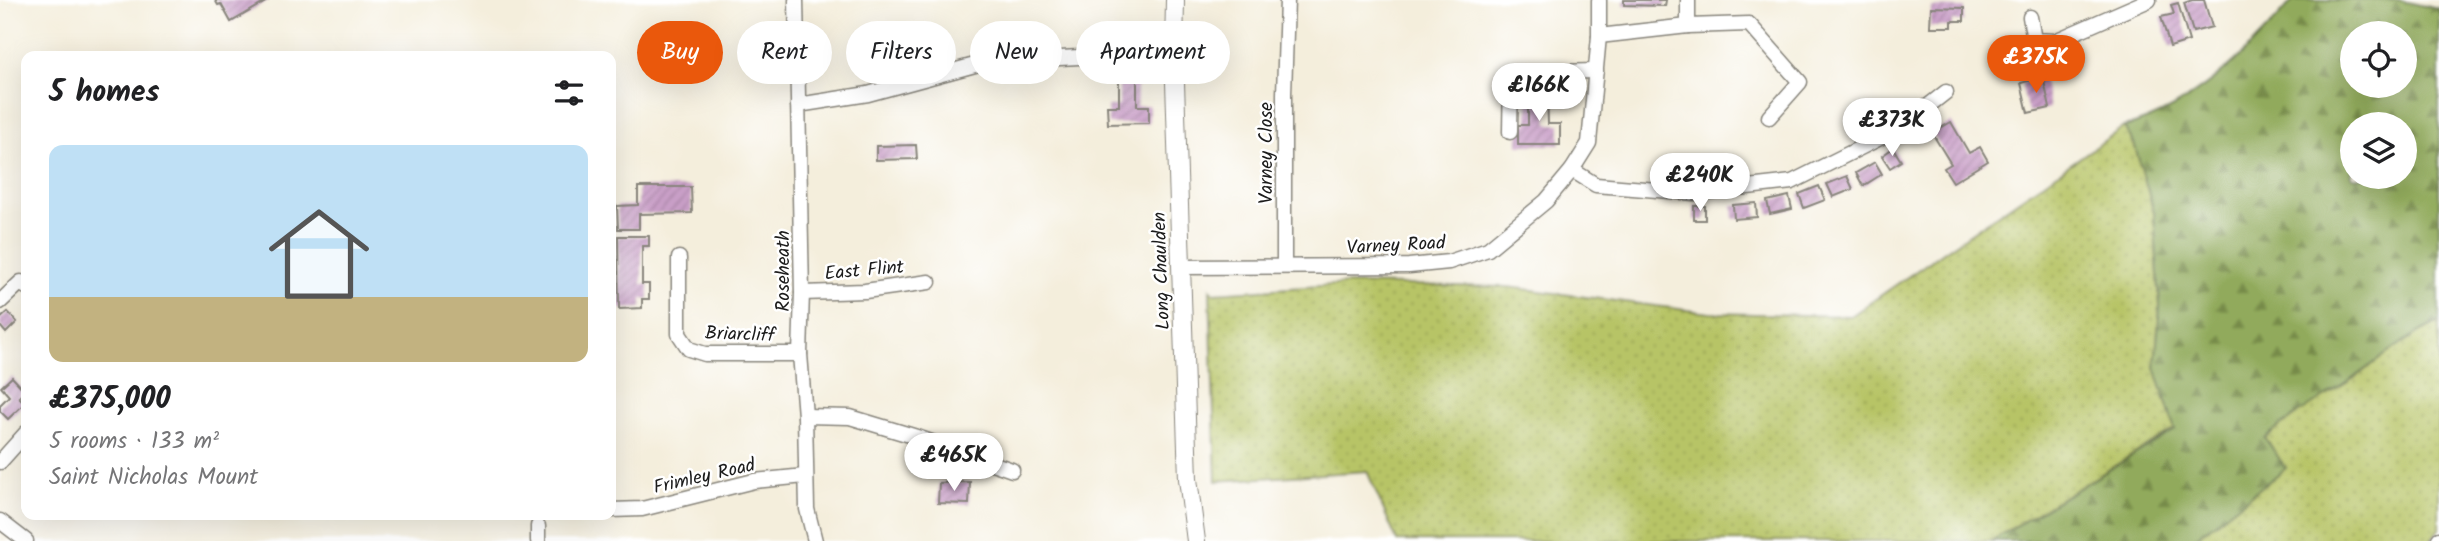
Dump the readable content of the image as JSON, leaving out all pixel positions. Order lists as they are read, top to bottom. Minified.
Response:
{"streets":{"street":["Varney Close","Varney Road","East Flint","Roseheath","Long Chaulden","Briarcliff","Frimley Road"]},"crossings":[["Varney Close","Varney Road"],["Varney Road","Long Chaulden"],["East Flint","Roseheath"],["Roseheath","Briarcliff"],["Roseheath","Frimley Road"]],"page":{"chip":["Buy","Rent","Filters","New","Apartment"],"price":["£375K","£166K","£373K","£240K","£465K"],"heading":"5 homes","list":[{"name":"£375,000","note":"5 rooms · 133 m² · Saint Nicholas Mount"}]}}
